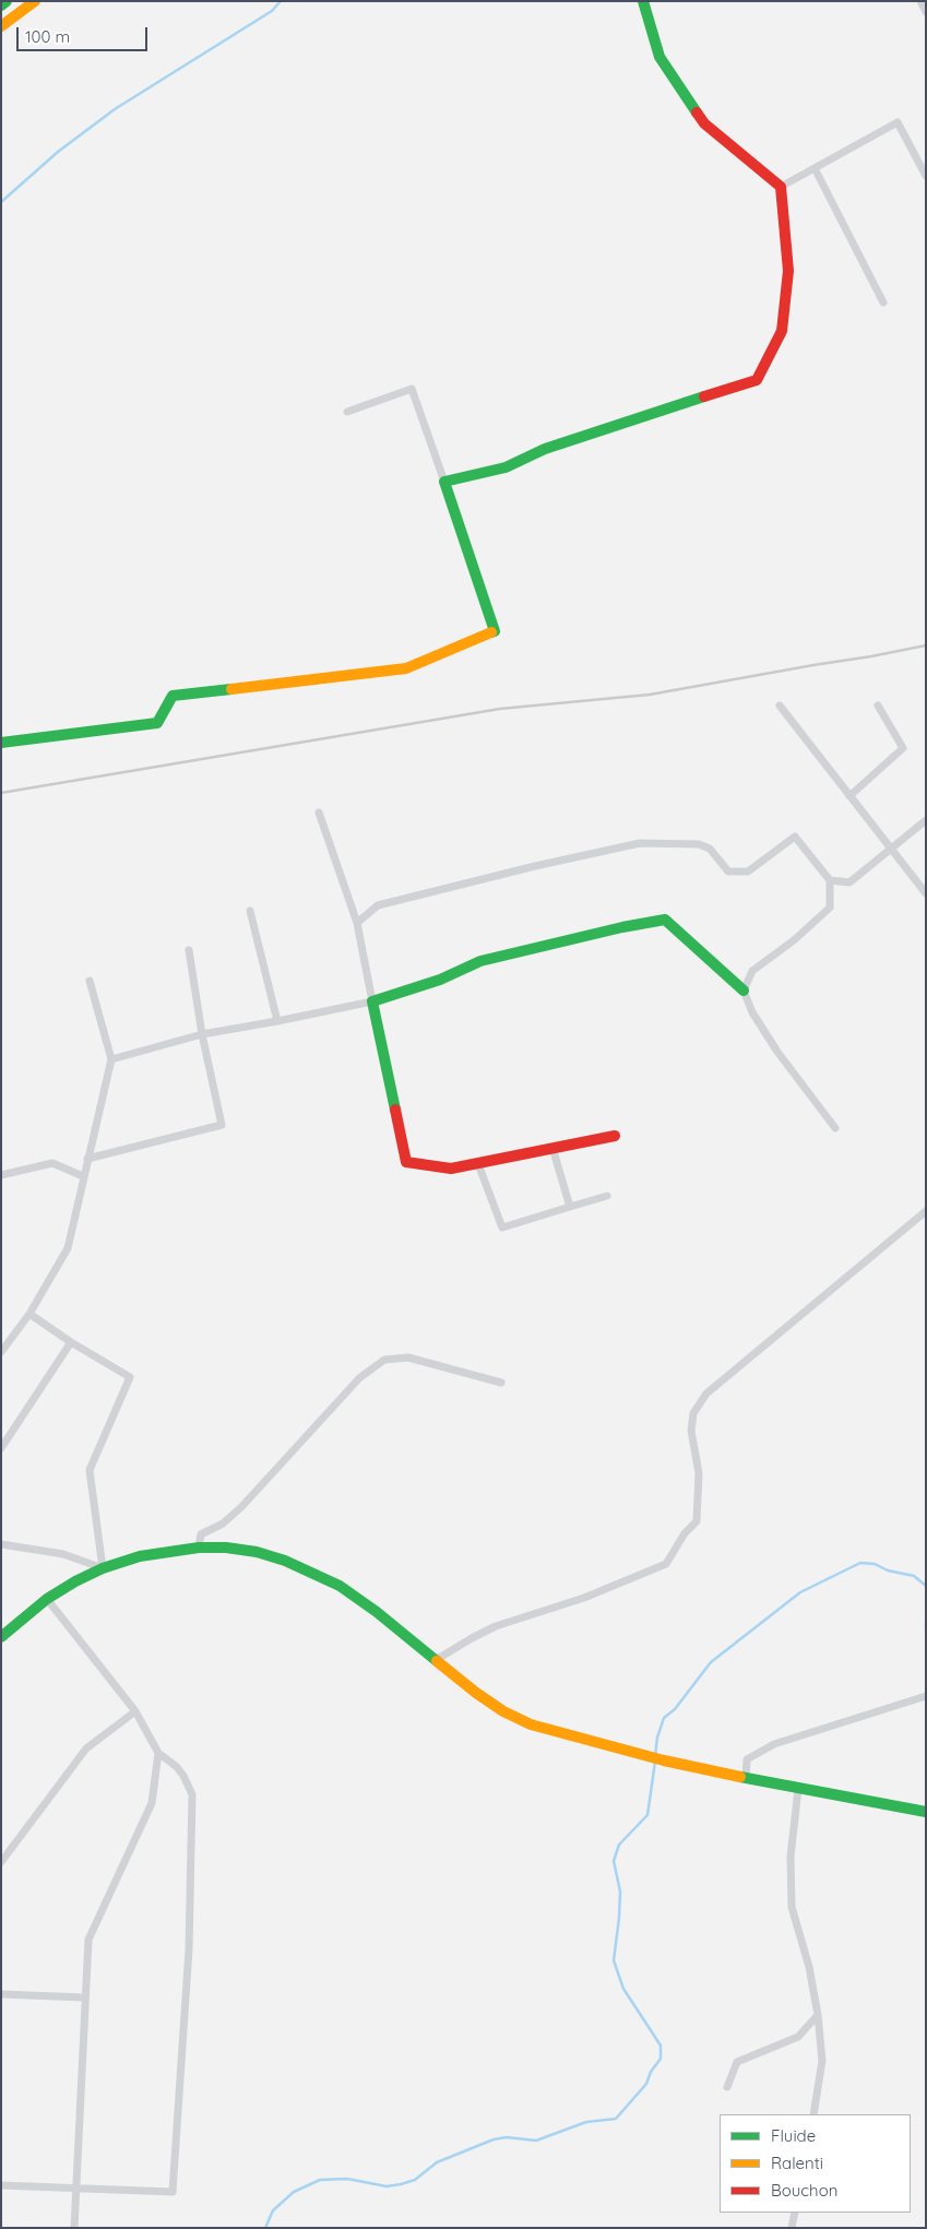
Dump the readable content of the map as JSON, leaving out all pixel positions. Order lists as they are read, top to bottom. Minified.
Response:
{"legend":["Fluide","Ralenti","Bouchon"],"scale_bar":"100 m"}
